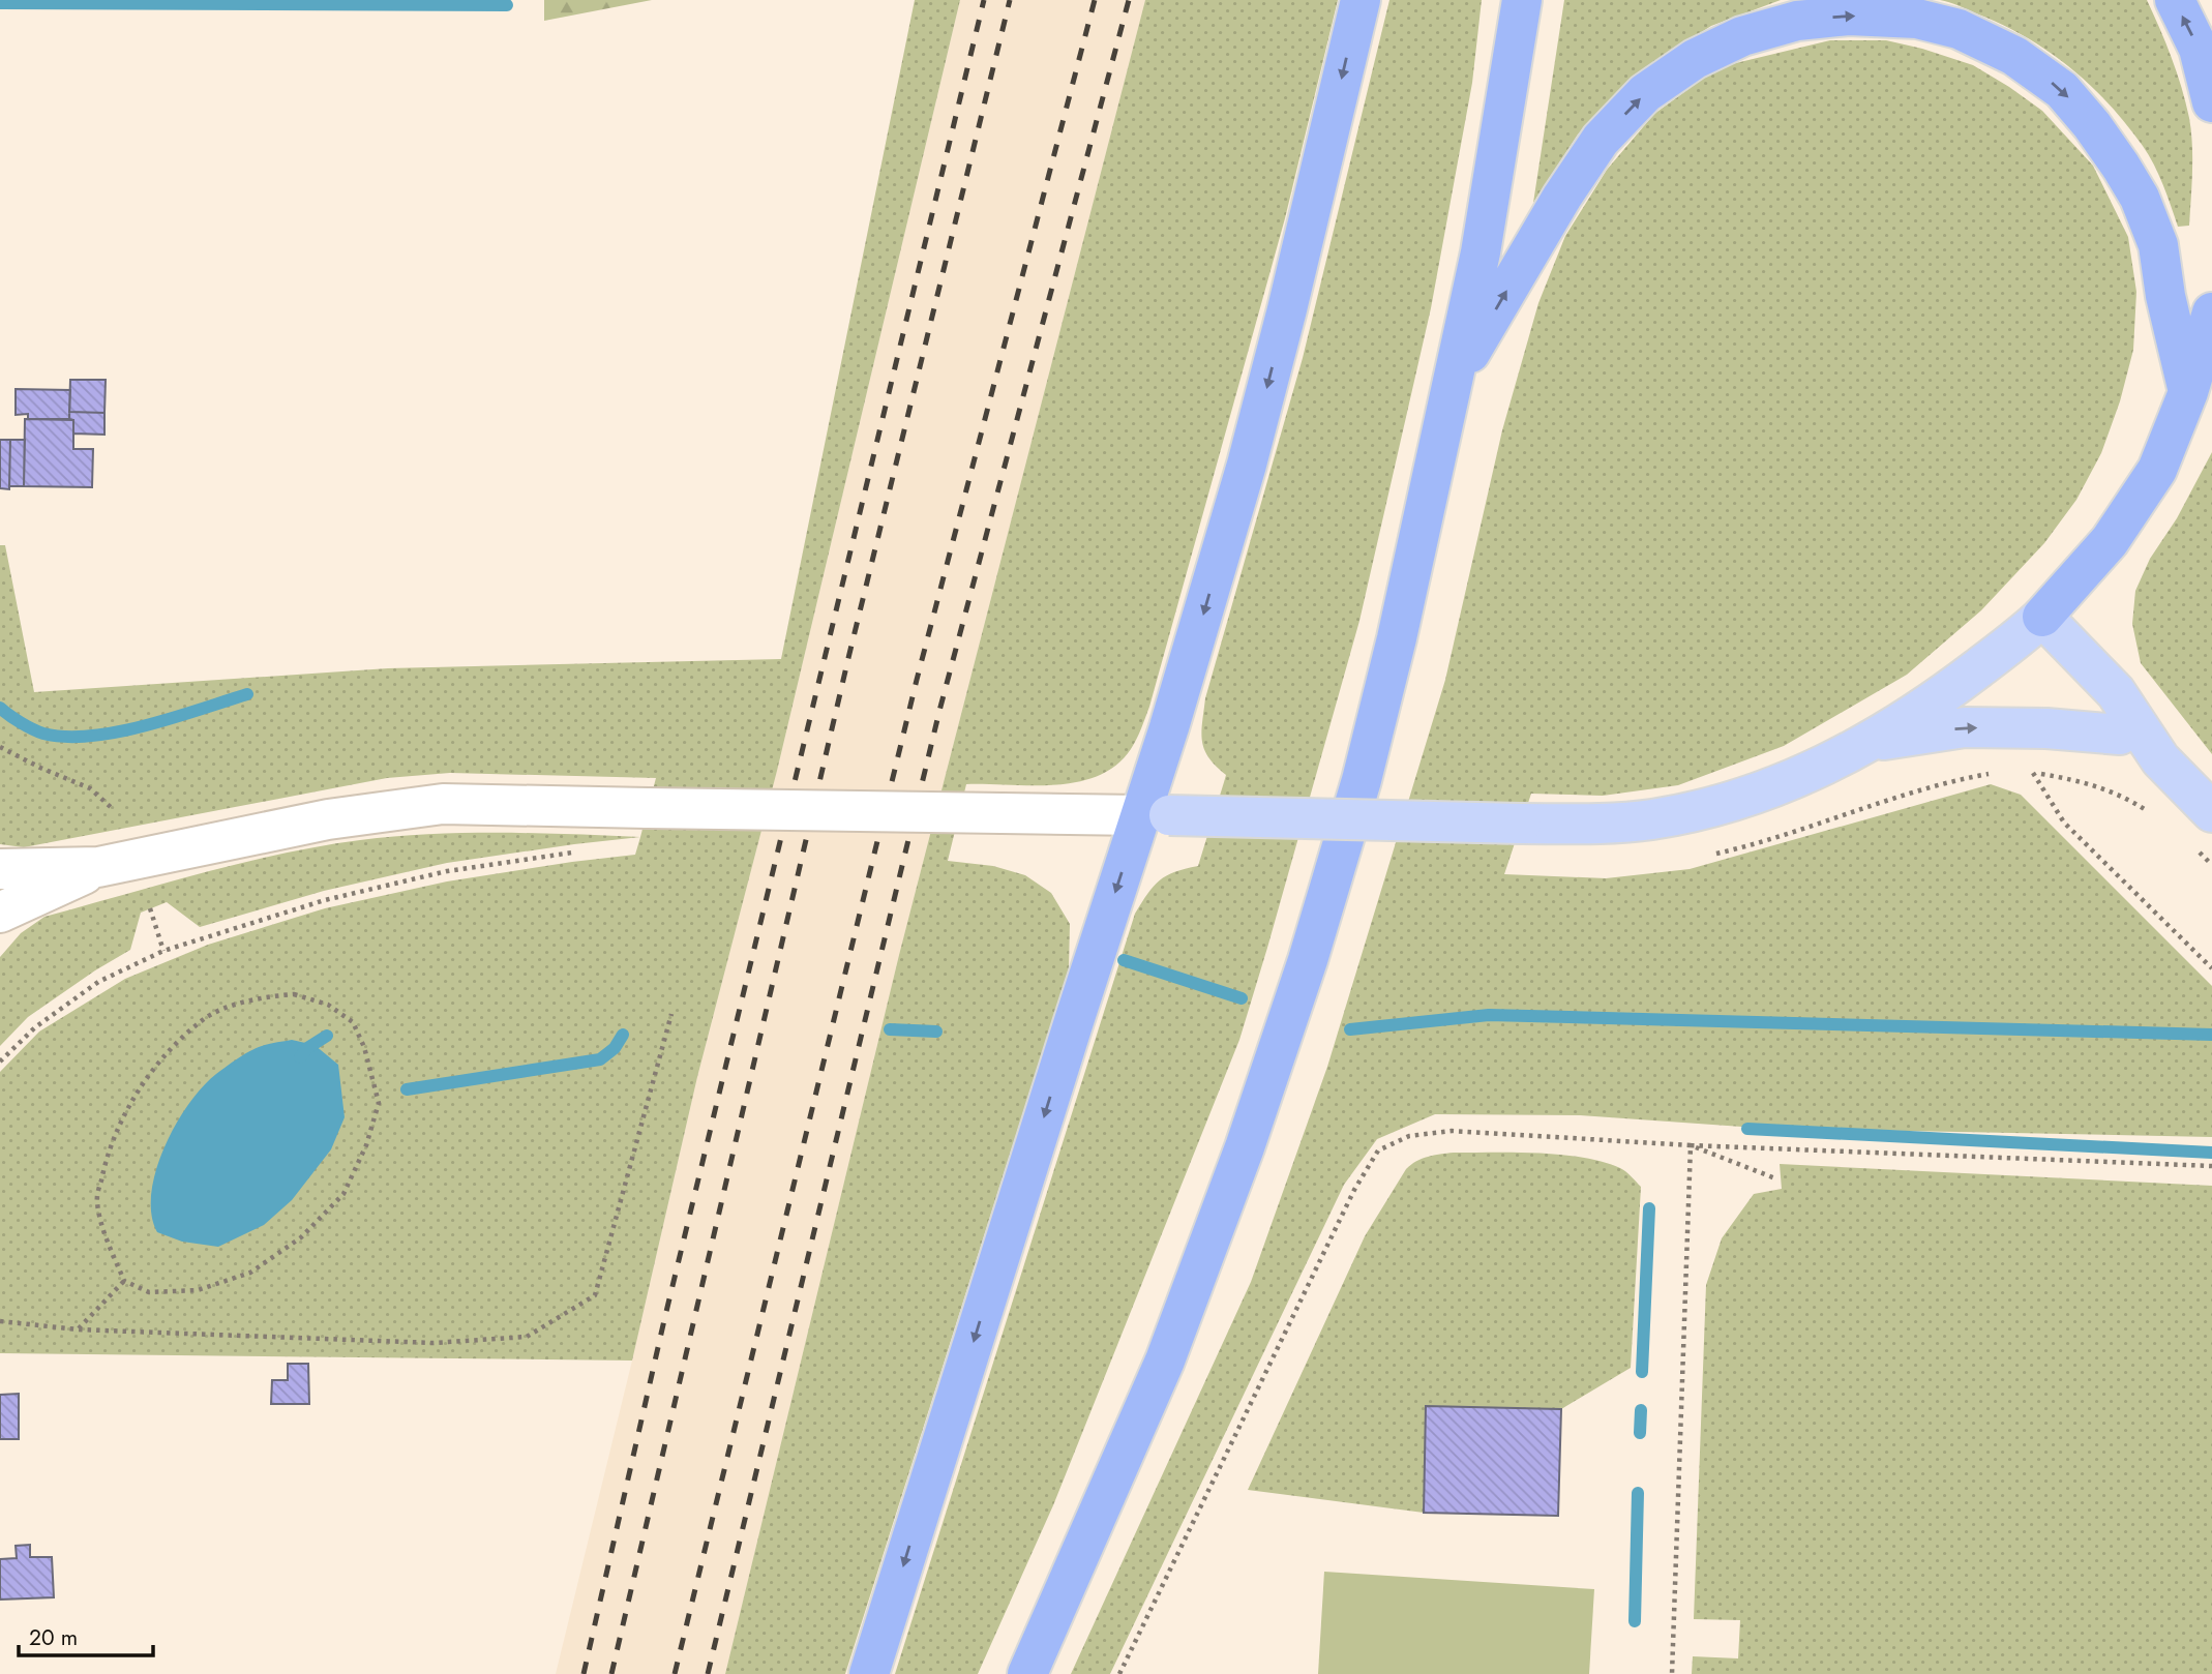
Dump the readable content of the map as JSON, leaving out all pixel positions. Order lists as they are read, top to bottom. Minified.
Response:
{"scale_bar":"20 m"}
